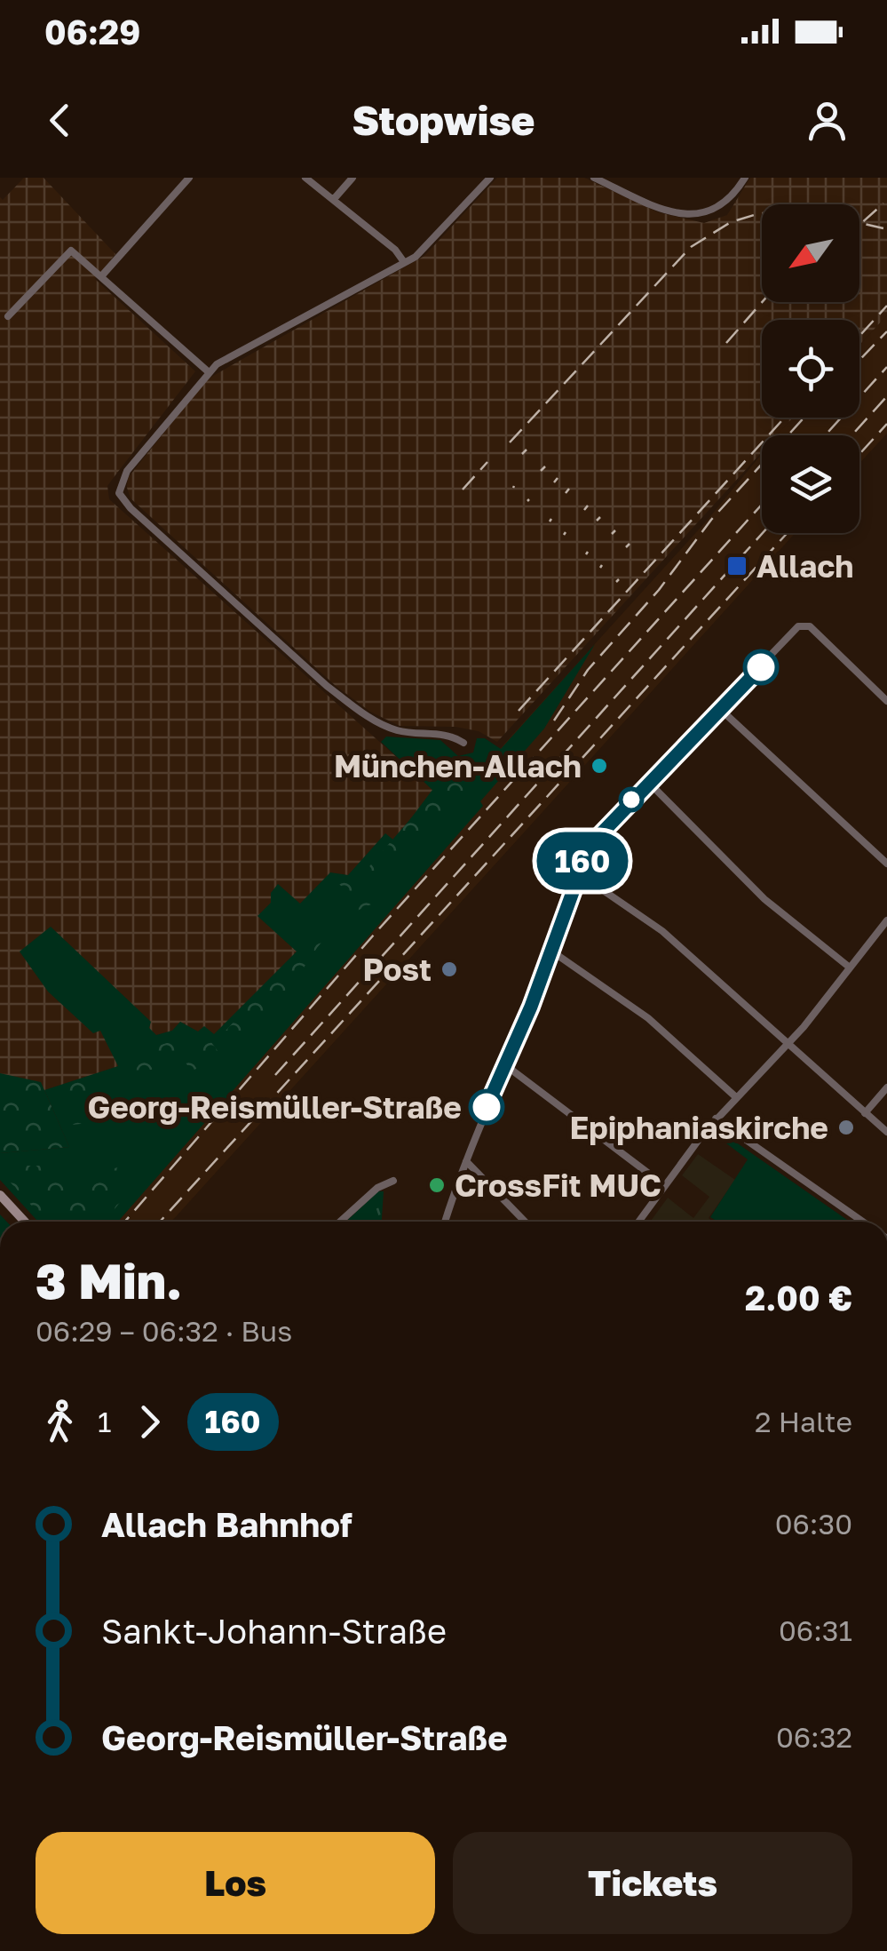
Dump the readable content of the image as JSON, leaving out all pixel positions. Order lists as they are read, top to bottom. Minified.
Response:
{"places":{"transit":["Allach"],"other":["München-Allach","Post","Georg-Reismüller-Straße","Epiphaniaskirche","CrossFit MUC"]},"lines":["bus line 160"],"north":"bottom left","page":{"status":"06:29","header":"Stopwise","on_map":"160","heading":["3 Min.","06:29 – 06:32 · Bus","2.00 €"],"legs":["1","160","2 Halte"],"list":[{"name":"Allach Bahnhof","value":"06:30"},{"name":"Sankt-Johann-Straße","value":"06:31"},{"name":"Georg-Reismüller-Straße","value":"06:32"}],"buttons":["Los","Tickets"]}}
